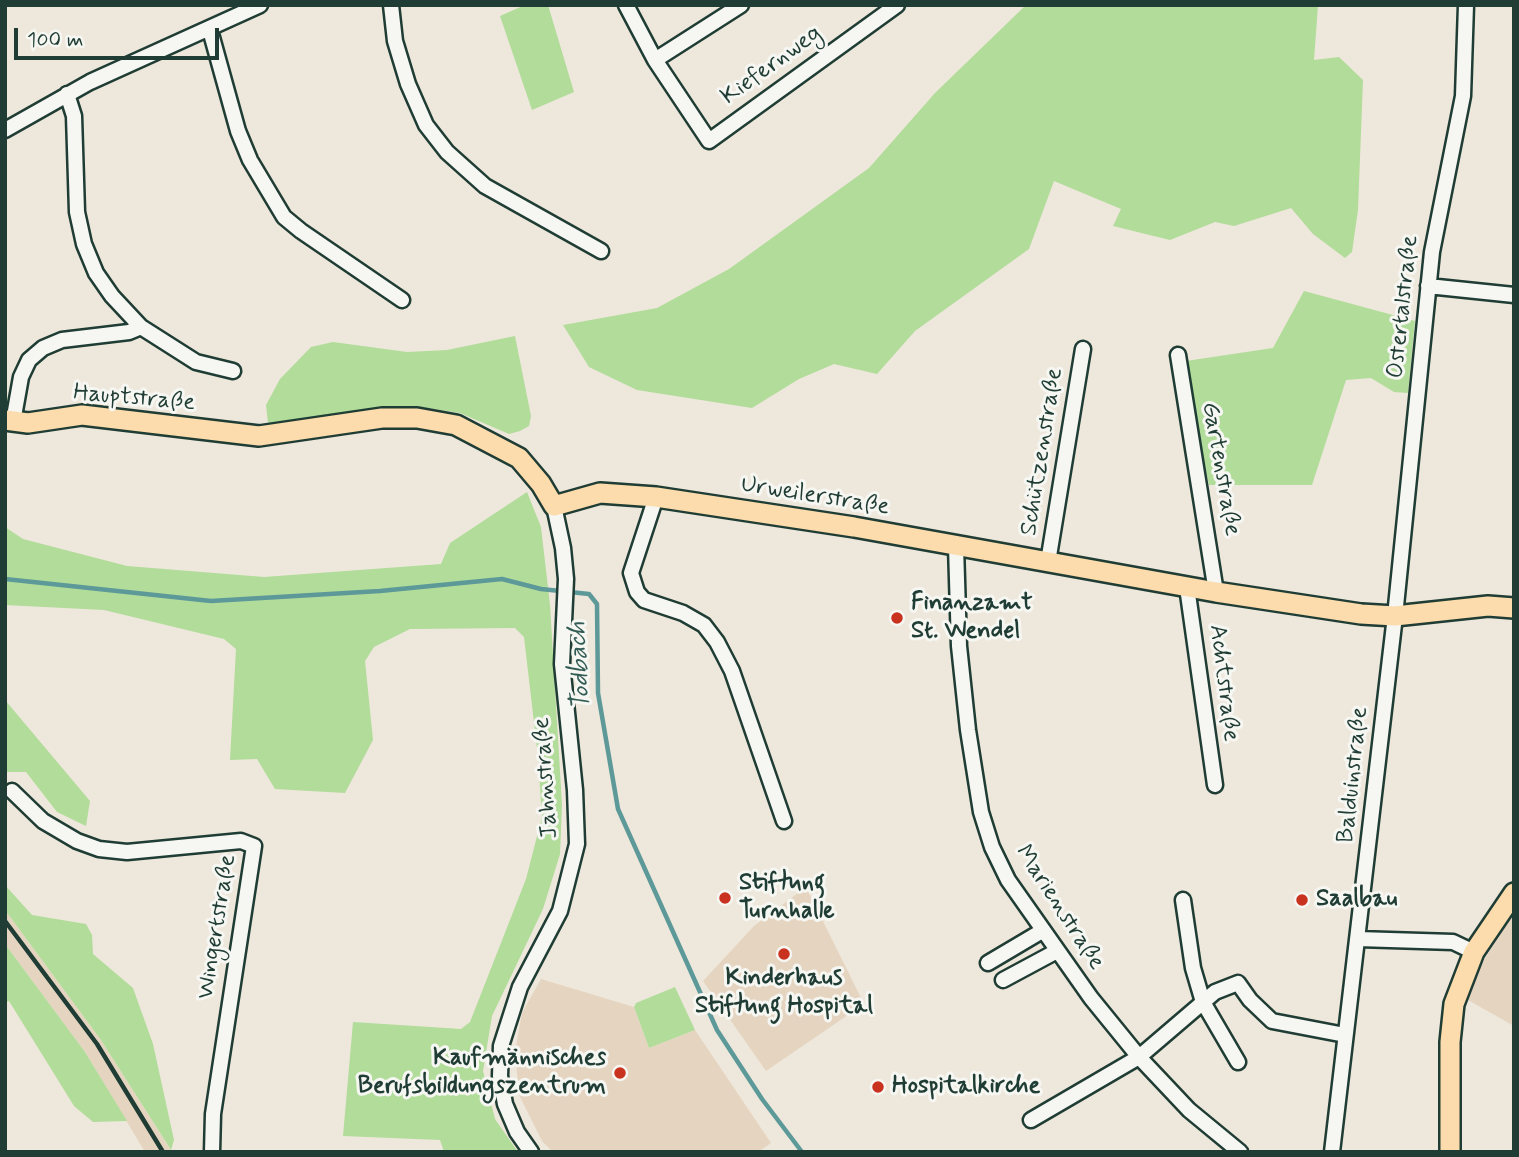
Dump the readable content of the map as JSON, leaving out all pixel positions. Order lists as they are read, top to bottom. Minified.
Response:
{"streets":{"main road":["Hauptstraße","Urweilerstraße"],"street":["Kiefernweg","Ostertalstraße","Schützenstraße","Gartenstraße","Achtstraße","Balduinstraße","Jahnstraße","Marienstraße","Wingertstraße"]},"crossings":[["Ostertalstraße","Urweilerstraße"],["Ostertalstraße","Balduinstraße"],["Hauptstraße","Urweilerstraße"],["Hauptstraße","Jahnstraße"],["Schützenstraße","Urweilerstraße"],["Gartenstraße","Urweilerstraße"],["Urweilerstraße","Achtstraße"],["Urweilerstraße","Balduinstraße"],["Urweilerstraße","Jahnstraße"],["Urweilerstraße","Marienstraße"]],"water":["Todbach"],"places":["Finanzamt St. Wendel","Stiftung Turnhalle","Saalbau","Kinderhaus Stiftung Hospital","Kaufmännisches Berufsbildungszentrum","Hospitalkirche"],"scale_bar":"100 m"}
